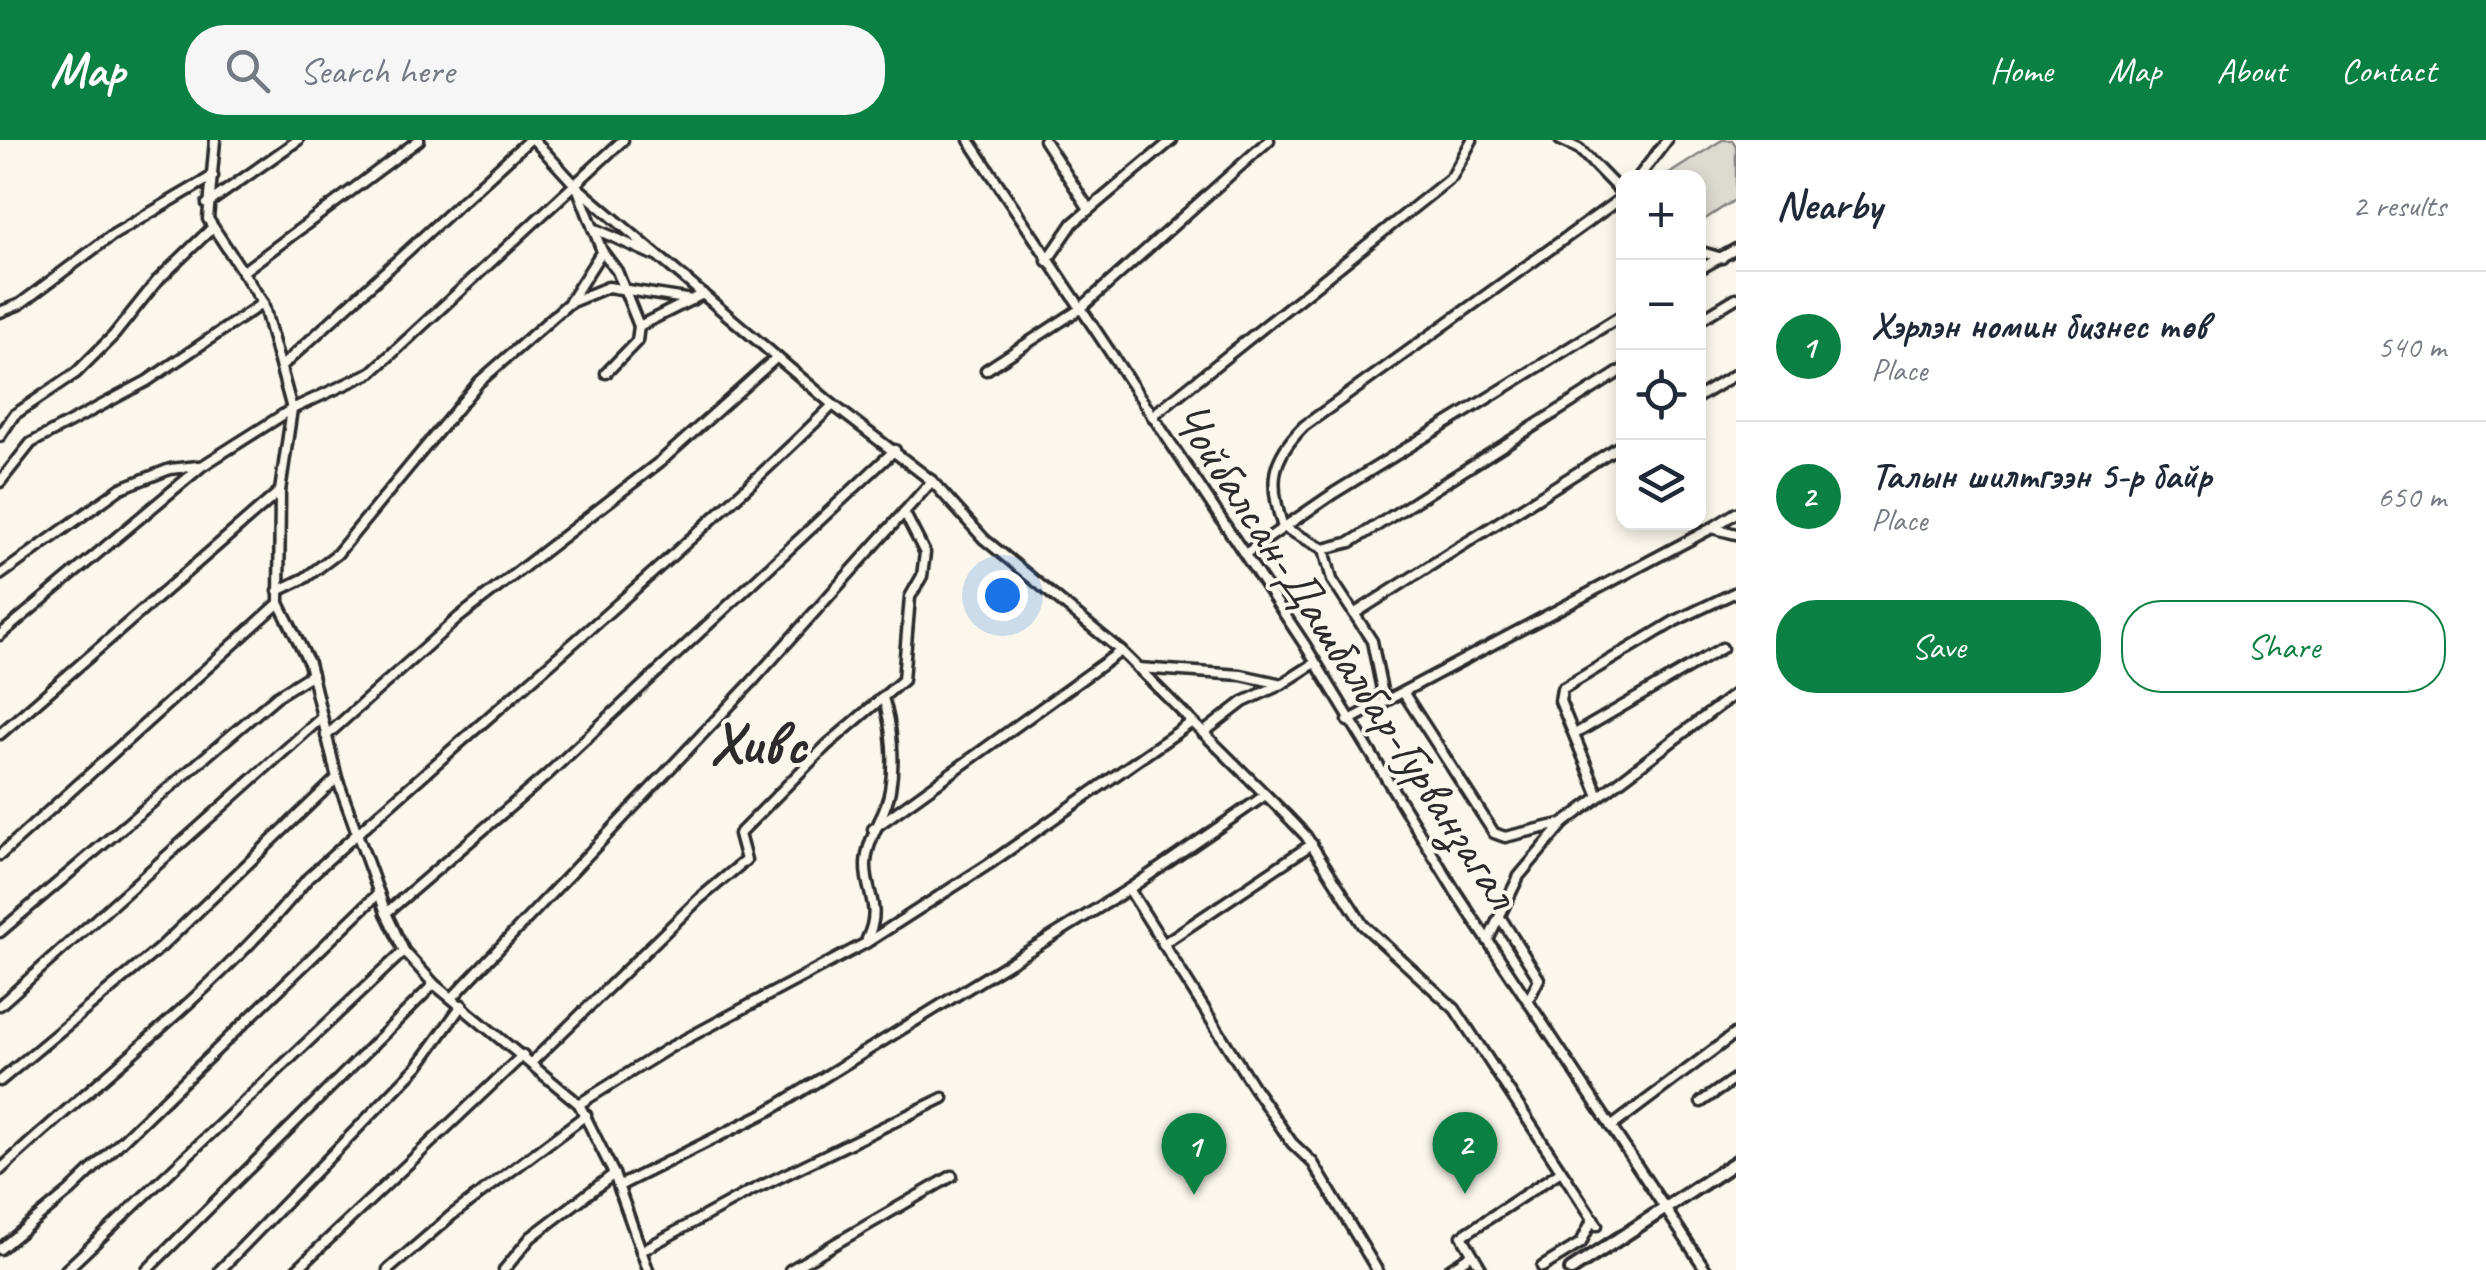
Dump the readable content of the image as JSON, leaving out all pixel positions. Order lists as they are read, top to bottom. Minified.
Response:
{"streets":{"street":["Чойбалсан-Дашбалбар-Гурванзагал"]},"districts":["Хивс"],"page":{"header":"Map","search":"Search here","nav":["Home","Map","About","Contact"],"heading":["Nearby","2 results"],"map_buttons":["+","−"],"list":[{"mark":"1","name":"Хэрлэн номин бизнес төв","note":"Place","value":"540 m"},{"mark":"2","name":"Талын шилтгээн 5-р байр","note":"Place","value":"650 m"}],"buttons":["Save","Share"],"pins":["2","1"]}}
